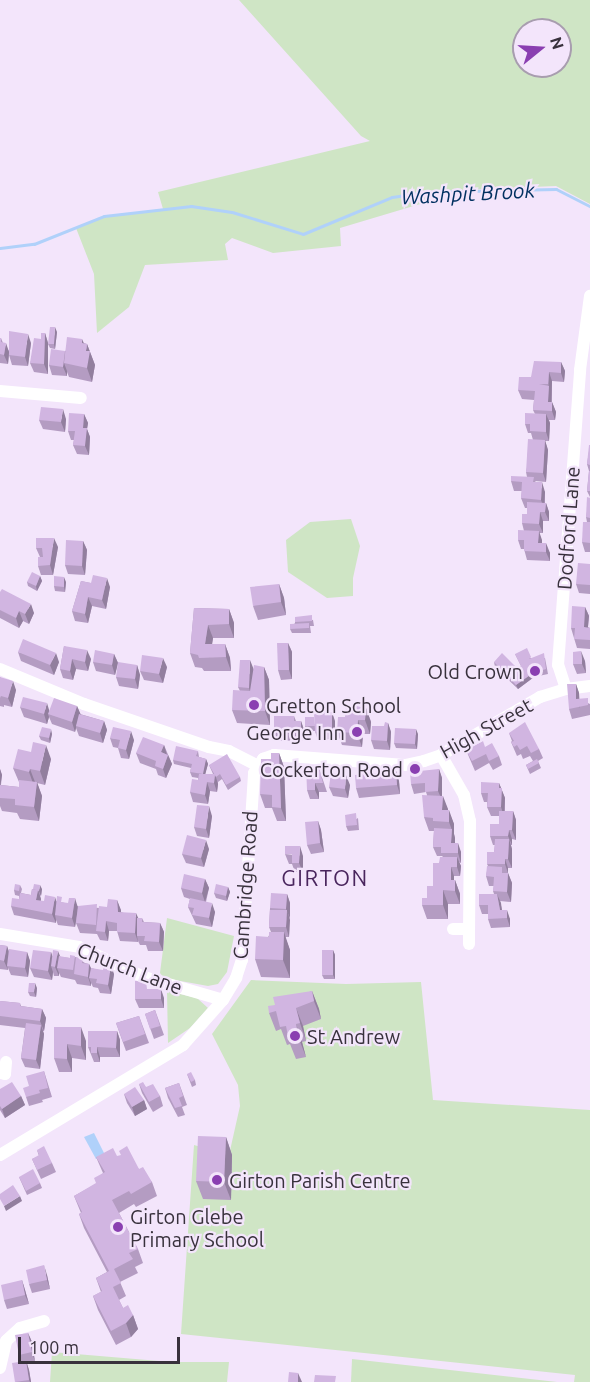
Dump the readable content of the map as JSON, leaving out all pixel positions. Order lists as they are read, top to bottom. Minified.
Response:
{"streets":{"street":["Dodford Lane","High Street","Cambridge Road","Church Lane"]},"crossings":[["Dodford Lane","High Street"],["High Street","Cambridge Road"],["Cambridge Road","Church Lane"]],"districts":["GIRTON"],"water":["Washpit Brook"],"places":["Old Crown","Gretton School","George Inn","Cockerton Road","St Andrew","Girton Parish Centre","Girton Glebe Primary School"],"scale_bar":"100 m","north":"right"}
